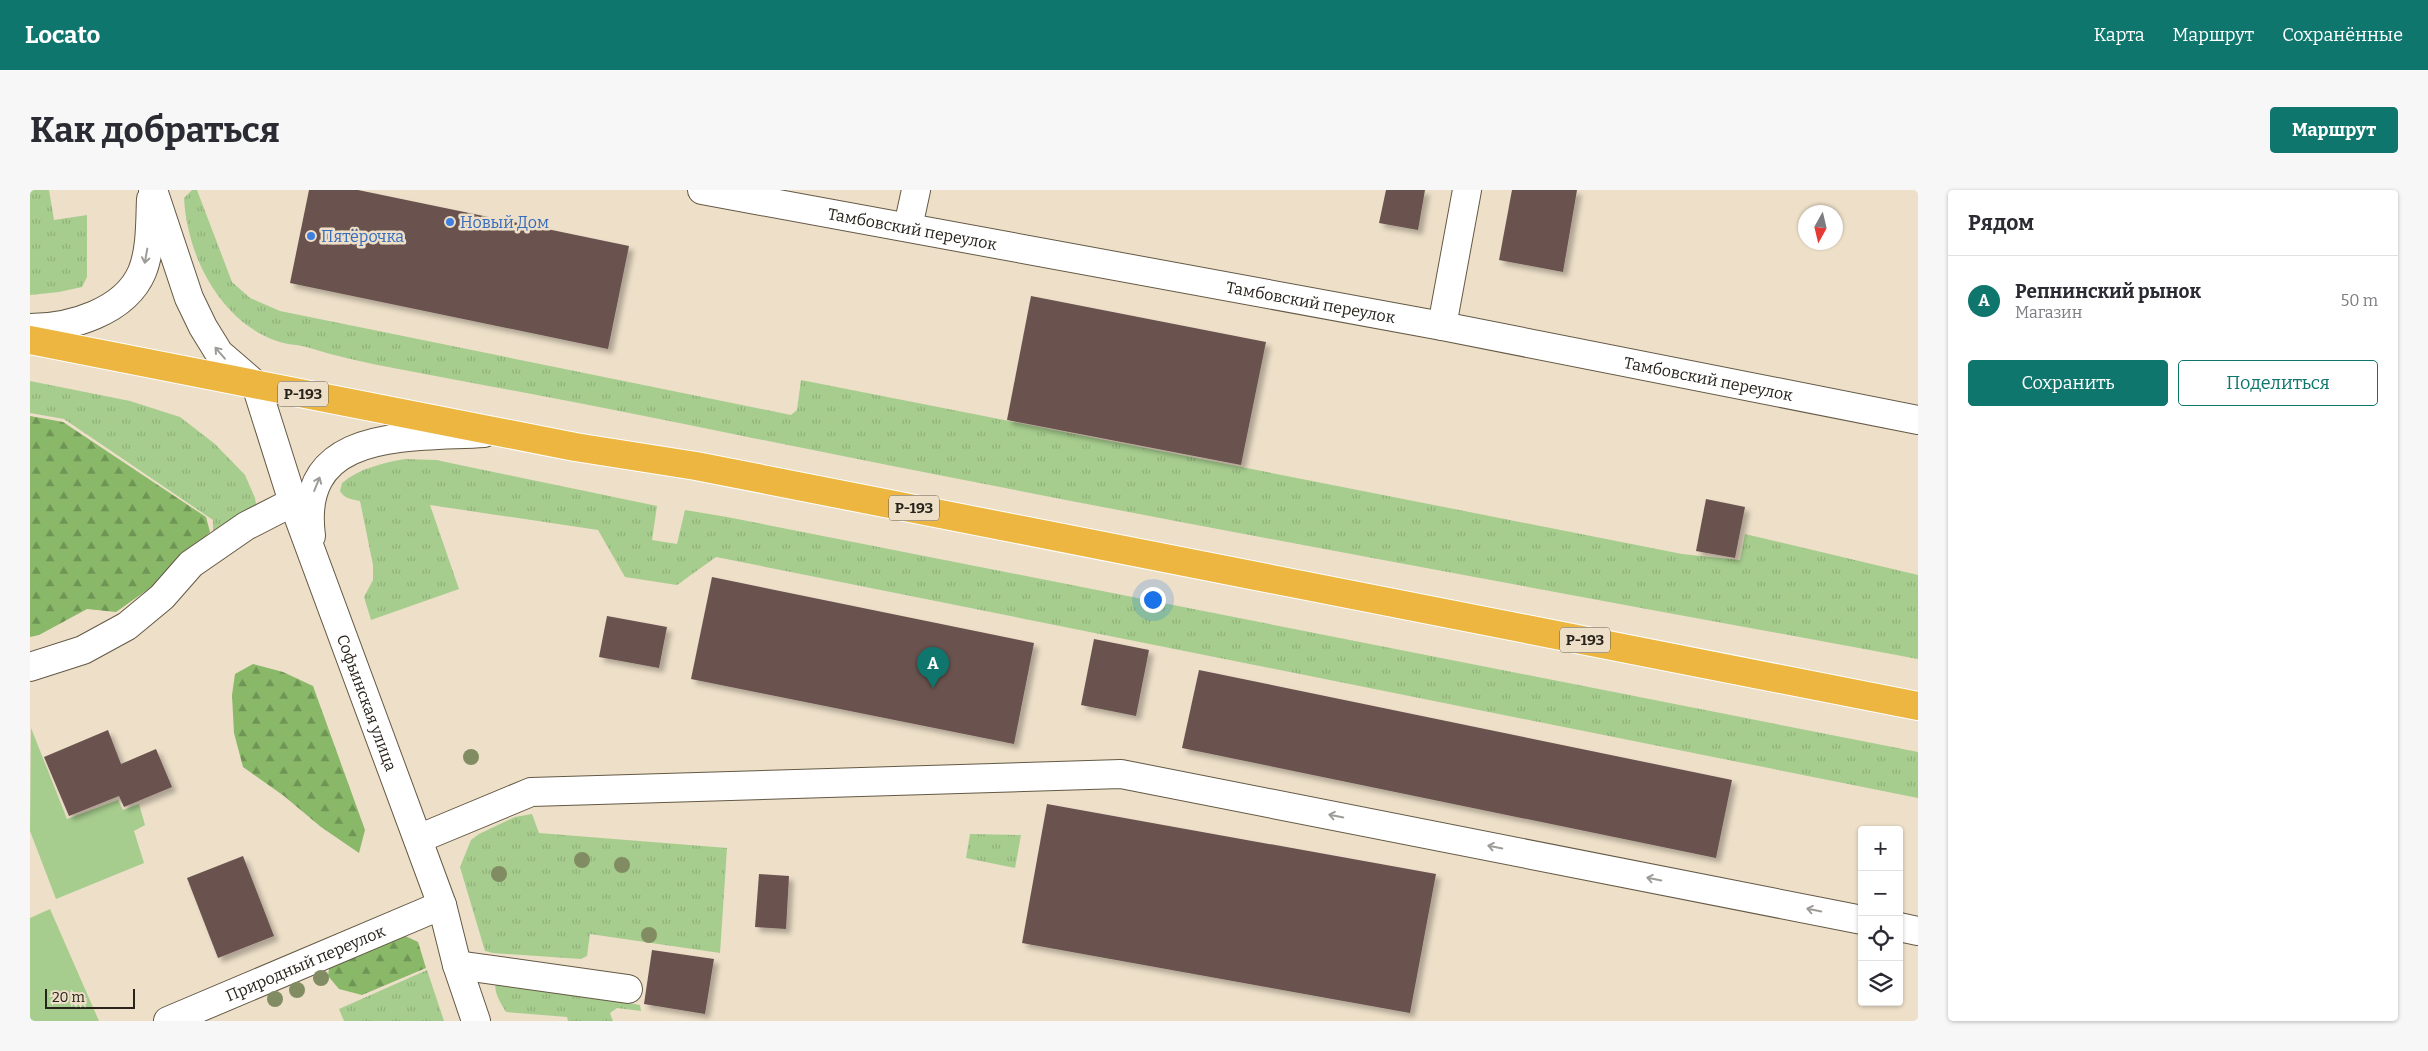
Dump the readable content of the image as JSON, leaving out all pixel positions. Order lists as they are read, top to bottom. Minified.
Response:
{"streets":{"highway":["Р-193"],"street":["Тамбовский переулок","Софьинская улица","Природный переулок"]},"crossings":[["Р-193","Софьинская улица"],["Софьинская улица","Природный переулок"]],"places":["Новый Дом","Пятёрочка"],"scale_bar":"20 m","north":"bottom","page":{"header":"Locato","nav":["Карта","Маршрут","Сохранённые"],"buttons":["Маршрут",["Сохранить","Поделиться"]],"title":"Как добраться","heading":"Рядом","list":[{"mark":"A","name":"Репнинский рынок","note":"Магазин","value":"50 m"}],"pins":"A","map_buttons":["+","−"],"scale":"20 m"}}
